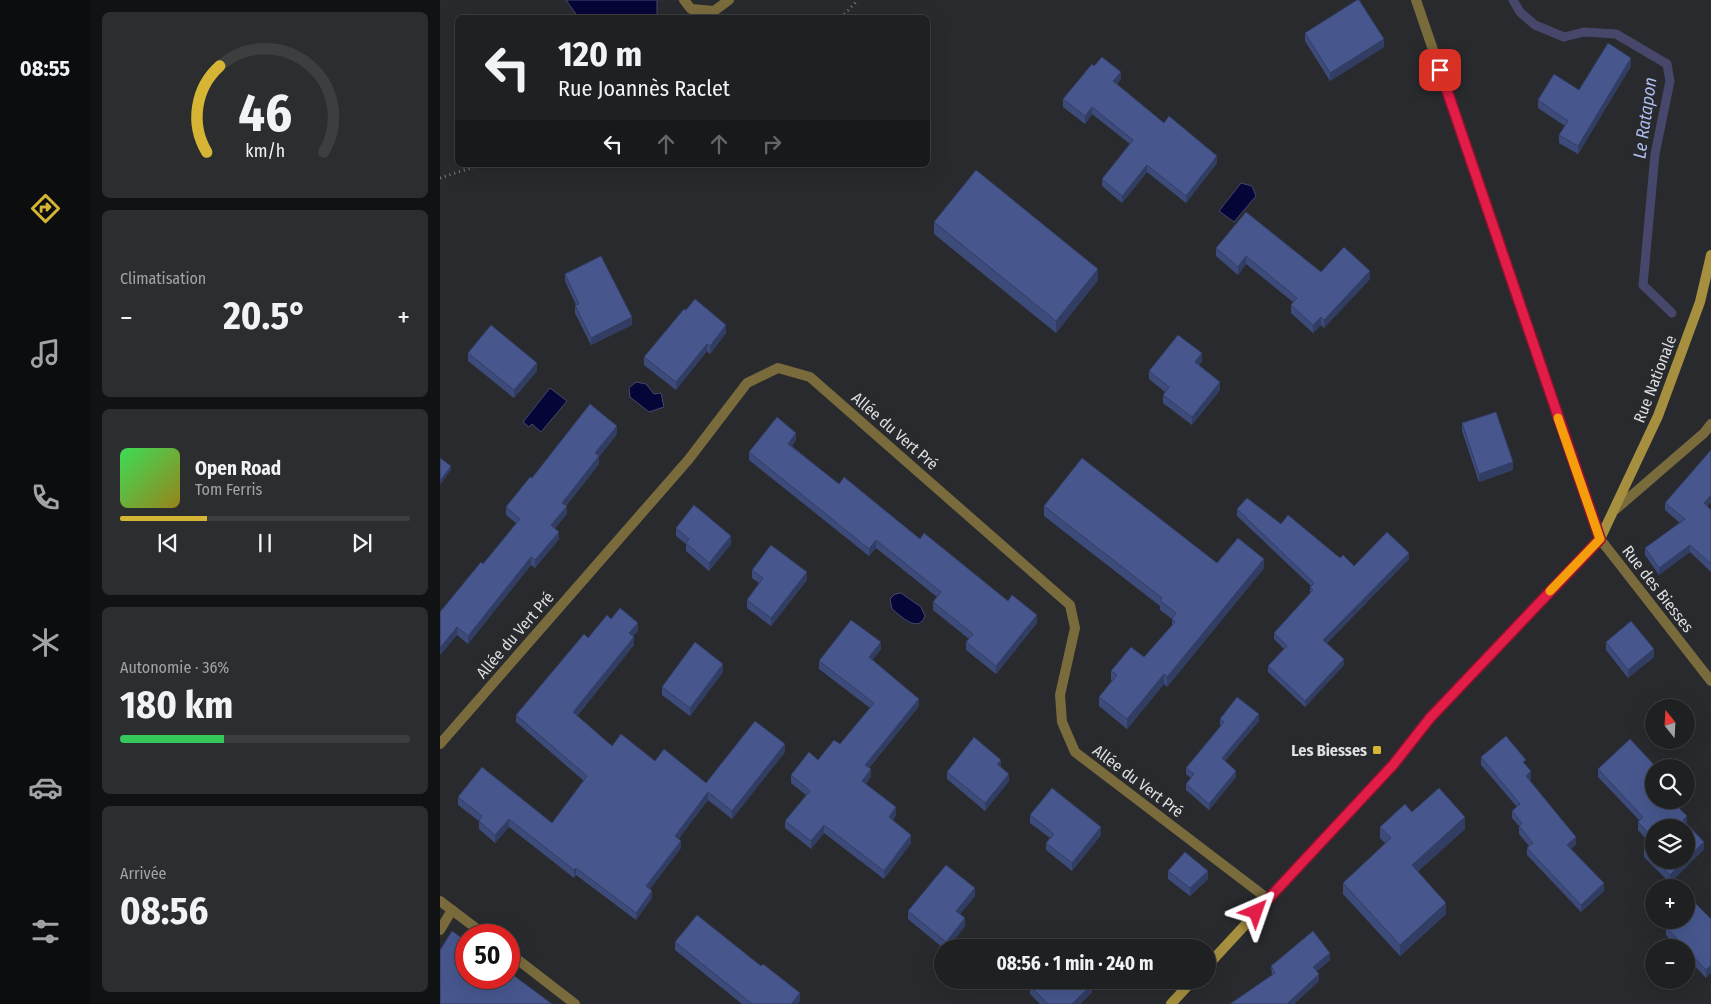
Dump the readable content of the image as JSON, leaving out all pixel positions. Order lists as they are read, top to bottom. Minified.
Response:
{"streets":{"main road":["Rue Nationale"],"street":["Allée du Vert Pré","Rue des Biesses"]},"crossings":[["Rue Nationale","Allée du Vert Pré"],["Rue Nationale","Rue des Biesses"]],"water":["Le Ratapon"],"places":{"transit":["Les Biesses"]},"north":"top","page":{"tabs":"08:55","turn":["120 m","Rue Joannès Raclet"],"tile":["Climatisation",["Autonomie · 36%","180 km"],["Arrivée","08:56"]],"heat":["−","20.5°","+"],"song":["Open Road","Tom Ferris"],"map_buttons":["+","−"],"limit":"50","trip":"08:56 · 1 min · 240 m","gauge":["46","km/h"]}}
